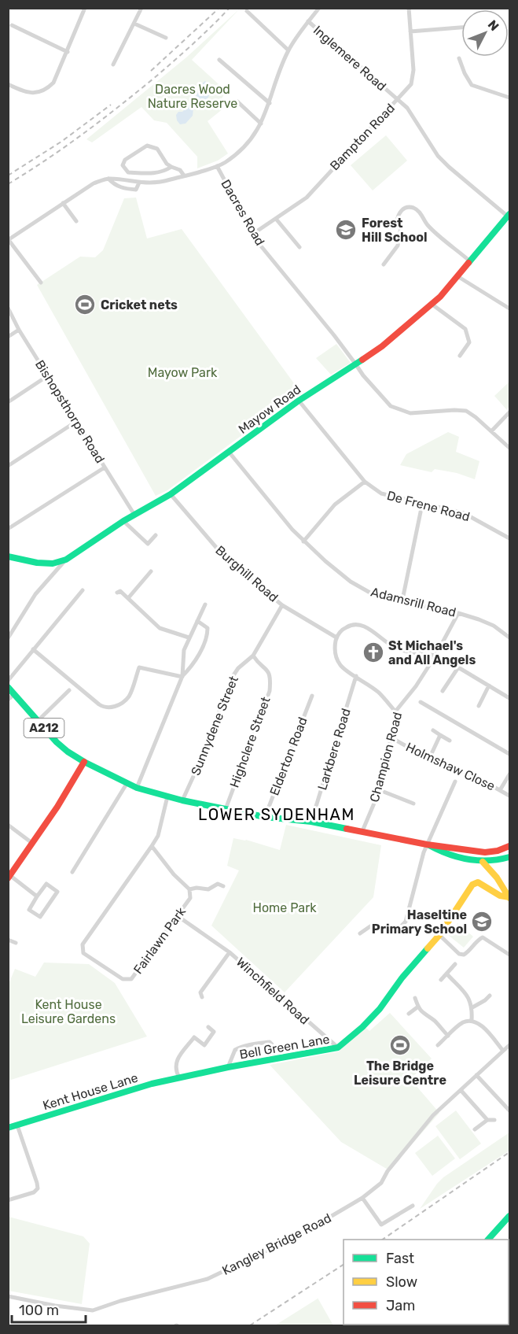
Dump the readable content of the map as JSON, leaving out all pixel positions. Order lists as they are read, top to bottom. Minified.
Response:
{"streets":{"street":["Inglemere Road","Bampton Road","Dacres Road","Mayow Road","Bishopsthorpe Road","De Frene Road","Burghill Road","Adamsrill Road","Sunnydene Street","A212","Highclere Street","Larkbere Road","Elderton Road","Champion Road","Holmshaw Close","Fairlawn Park","Winchfield Road","Bell Green Lane","Kent House Lane","Kangley Bridge Road"]},"crossings":[["Inglemere Road","Bampton Road"],["Inglemere Road","Dacres Road"],["Inglemere Road","Mayow Road"],["Bampton Road","Dacres Road"],["Dacres Road","Mayow Road"],["Mayow Road","Bishopsthorpe Road"],["Mayow Road","De Frene Road"],["Mayow Road","Burghill Road"],["Mayow Road","Adamsrill Road"],["Adamsrill Road","Champion Road"],["Sunnydene Street","A212"],["Sunnydene Street","Highclere Street"],["A212","Highclere Street"],["A212","Larkbere Road"],["A212","Elderton Road"],["A212","Champion Road"],["A212","Fairlawn Park"],["Champion Road","Holmshaw Close"],["Fairlawn Park","Winchfield Road"],["Winchfield Road","Bell Green Lane"],["Bell Green Lane","Kent House Lane"]],"districts":["LOWER SYDENHAM"],"parks":["Dacres Wood Nature Reserve","Mayow Park","Home Park","Kent House Leisure Gardens"],"places":{"school or university":["Forest Hill School","Haseltine Primary School"],"sports":["Cricket nets","The Bridge Leisure Centre"],"church":["St Michael's and All Angels"]},"legend":["Fast","Slow","Jam"],"scale_bar":"100 m","north":"top right"}
